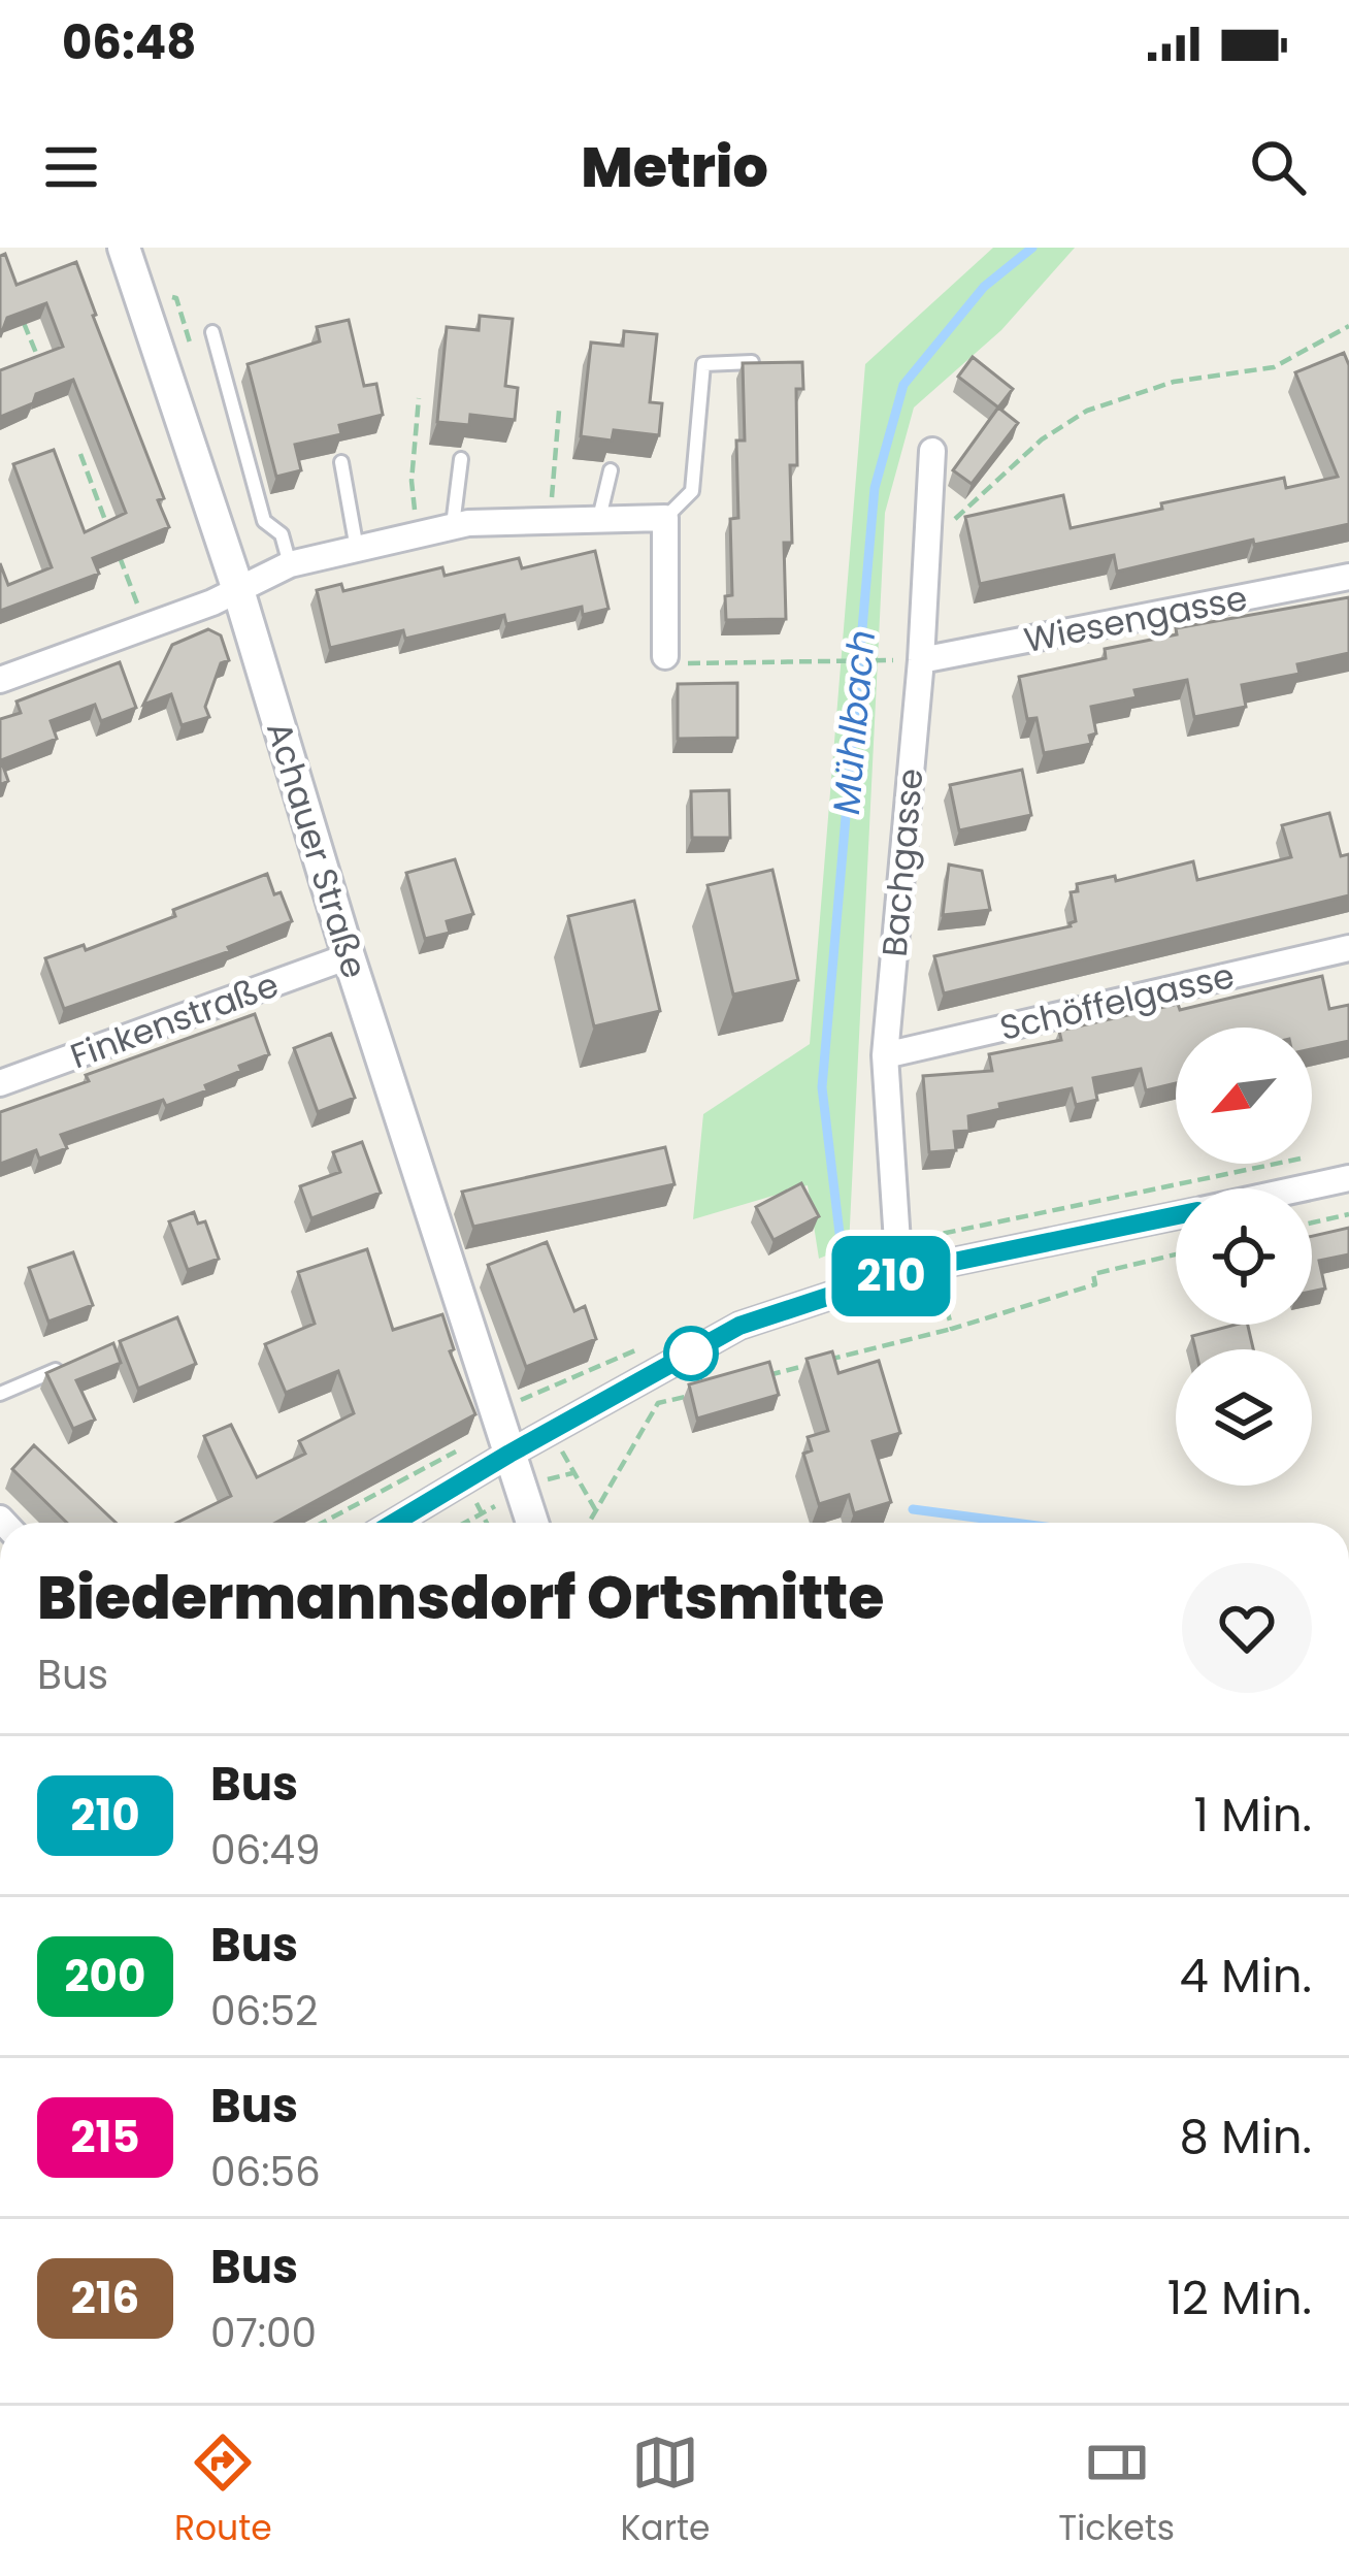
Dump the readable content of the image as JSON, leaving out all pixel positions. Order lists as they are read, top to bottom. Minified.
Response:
{"streets":{"street":["Wiesengasse","Achauer Straße","Bachgasse","Schöffelgasse","Finkenstraße"]},"crossings":[["Wiesengasse","Bachgasse"],["Achauer Straße","Finkenstraße"],["Bachgasse","Schöffelgasse"]],"water":["Mühlbach"],"lines":["bus line 210"],"north":"bottom left","page":{"status":"06:48","header":"Metrio","on_map":"210","heading":["Biedermannsdorf Ortsmitte","Bus"],"list":[{"mark":"210","name":"Bus","note":"06:49","value":"1 Min."},{"mark":"200","name":"Bus","note":"06:52","value":"4 Min."},{"mark":"215","name":"Bus","note":"06:56","value":"8 Min."},{"mark":"216","name":"Bus","note":"07:00","value":"12 Min."}],"tabs":["Route","Karte","Tickets"]}}
